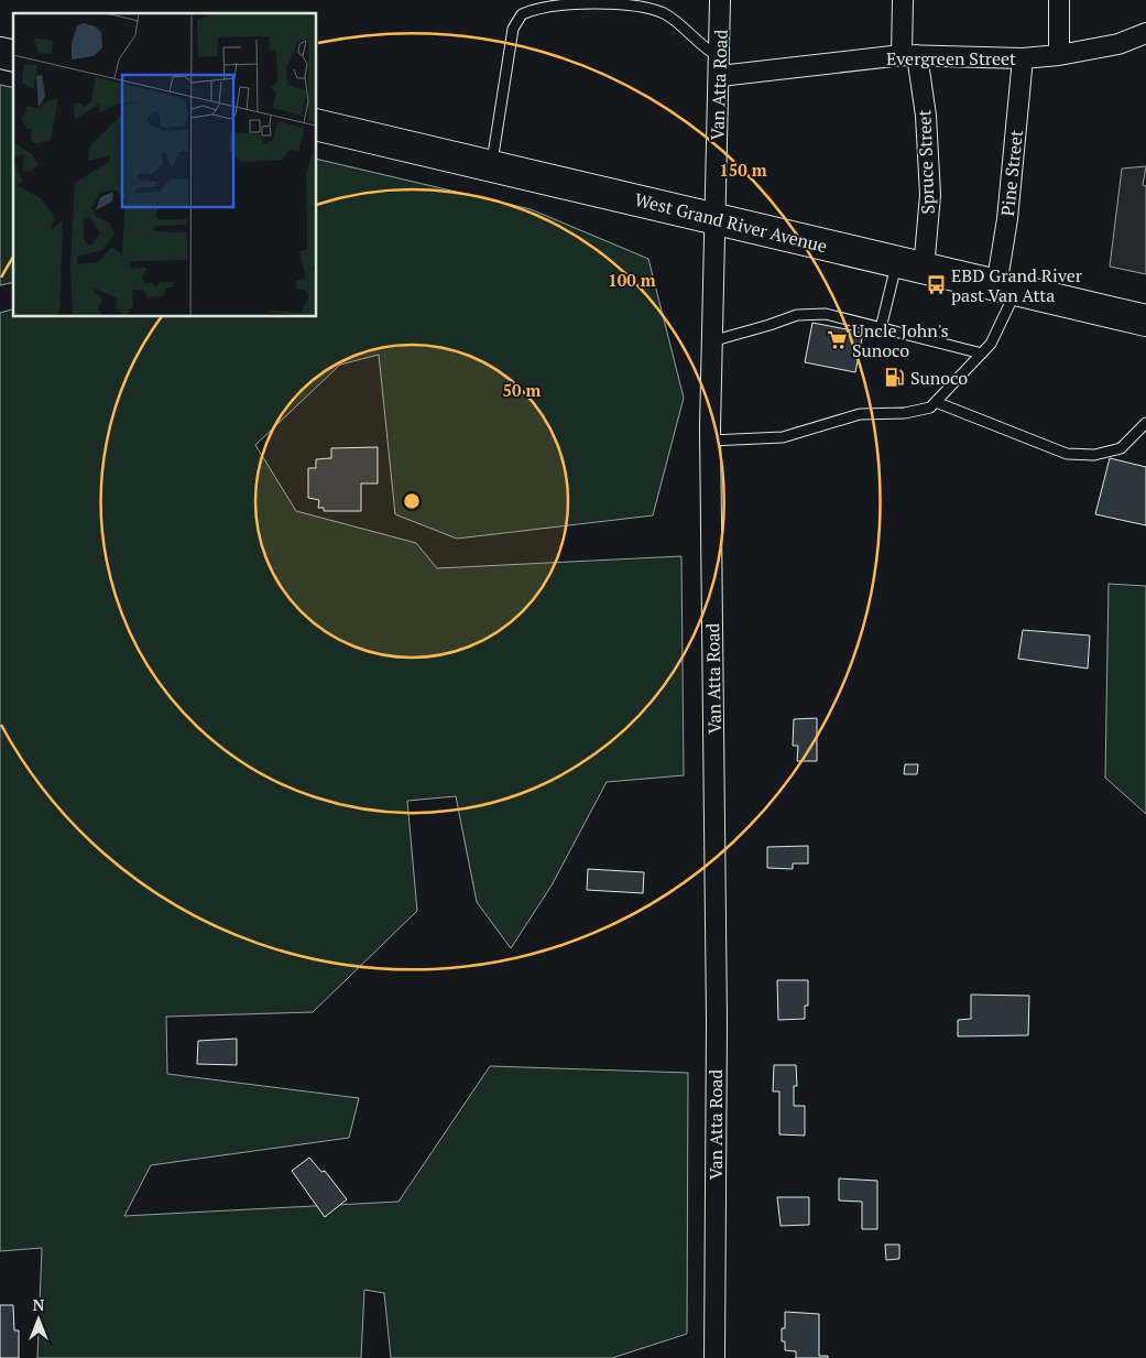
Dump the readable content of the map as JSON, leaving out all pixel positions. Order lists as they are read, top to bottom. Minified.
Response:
{"streets":{"main road":["West Grand River Avenue"],"street":["Evergreen Street","Van Atta Road","Spruce Street","Pine Street"]},"crossings":[["Evergreen Street","Van Atta Road"],["Evergreen Street","Spruce Street"],["Evergreen Street","Pine Street"],["Van Atta Road","West Grand River Avenue"],["Spruce Street","West Grand River Avenue"],["Pine Street","West Grand River Avenue"]],"places":{"bus stop":["EBD Grand River past Van Atta"],"supermarket":["Uncle John's Sunoco"],"fuel station":["Sunoco"]},"north":"top","rings":["150 m","100 m","50 m"]}
